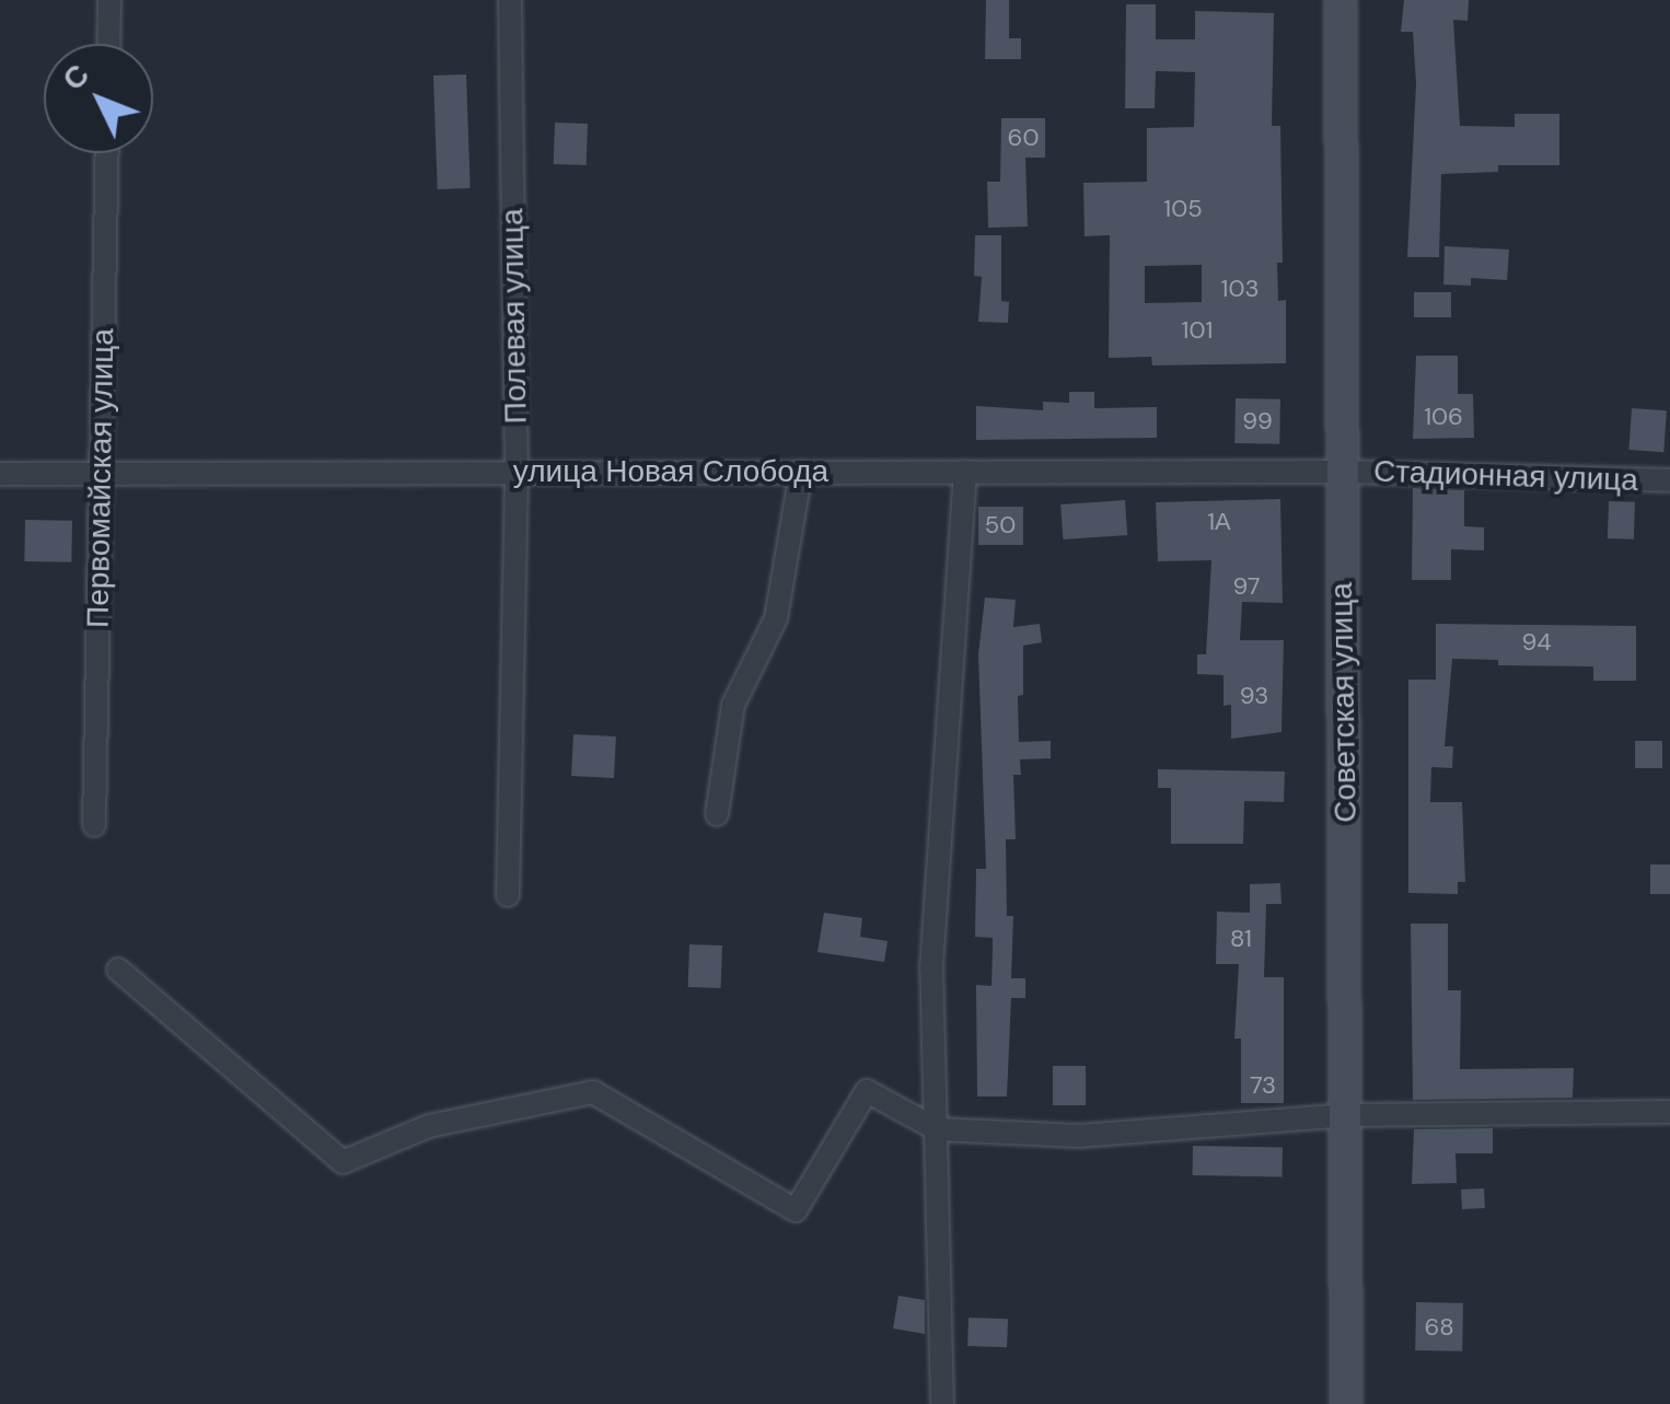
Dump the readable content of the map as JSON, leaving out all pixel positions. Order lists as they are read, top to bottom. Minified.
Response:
{"streets":{"main road":["Советская улица"],"street":["Полевая улица","улица Новая Слобода","Стадионная улица","Первомайская улица"]},"crossings":[["Полевая улица","улица Новая Слобода"],["улица Новая Слобода","Стадионная улица"],["улица Новая Слобода","Первомайская улица"],["улица Новая Слобода","Советская улица"],["Стадионная улица","Советская улица"]],"house_numbers":["60","105","103","101","106","99","1А","50","97","94","93","81","73","68"],"north":"top left"}
